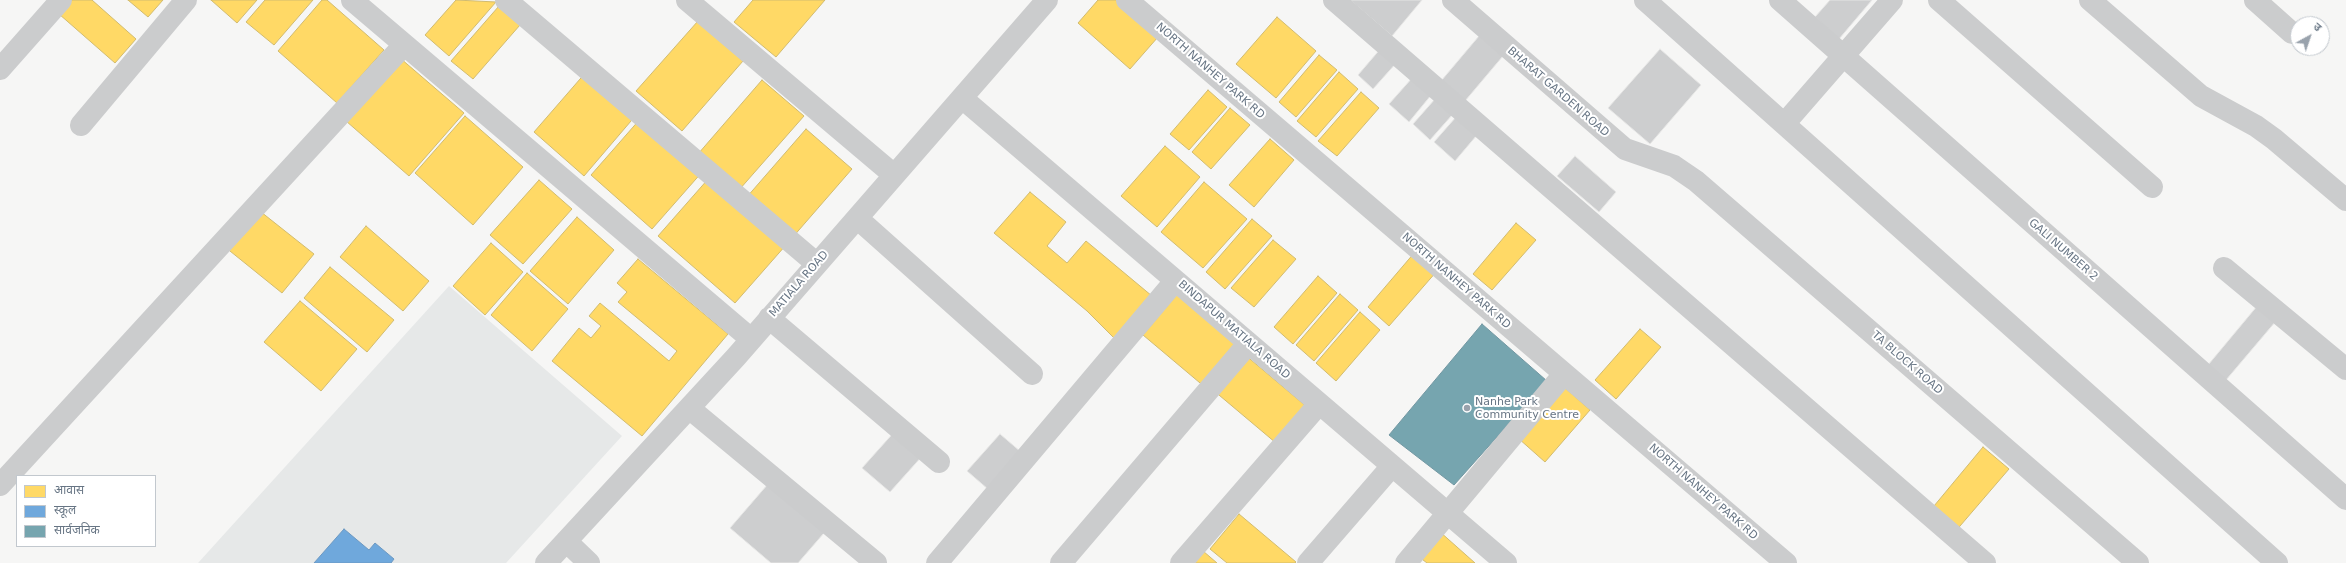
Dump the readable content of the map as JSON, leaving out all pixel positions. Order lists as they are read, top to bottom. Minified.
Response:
{"streets":{"street":["NORTH NANHEY PARK RD","BHARAT GARDEN ROAD","GALI NUMBER 2","MATIALA ROAD","BINDAPUR MATIALA ROAD","TA BLOCK ROAD"]},"crossings":[["BHARAT GARDEN ROAD","TA BLOCK ROAD"],["MATIALA ROAD","BINDAPUR MATIALA ROAD"]],"places":["Nanhe Park Community Centre"],"legend":["आवास","स्कूल","सार्वजनिक"],"north":"top right"}
